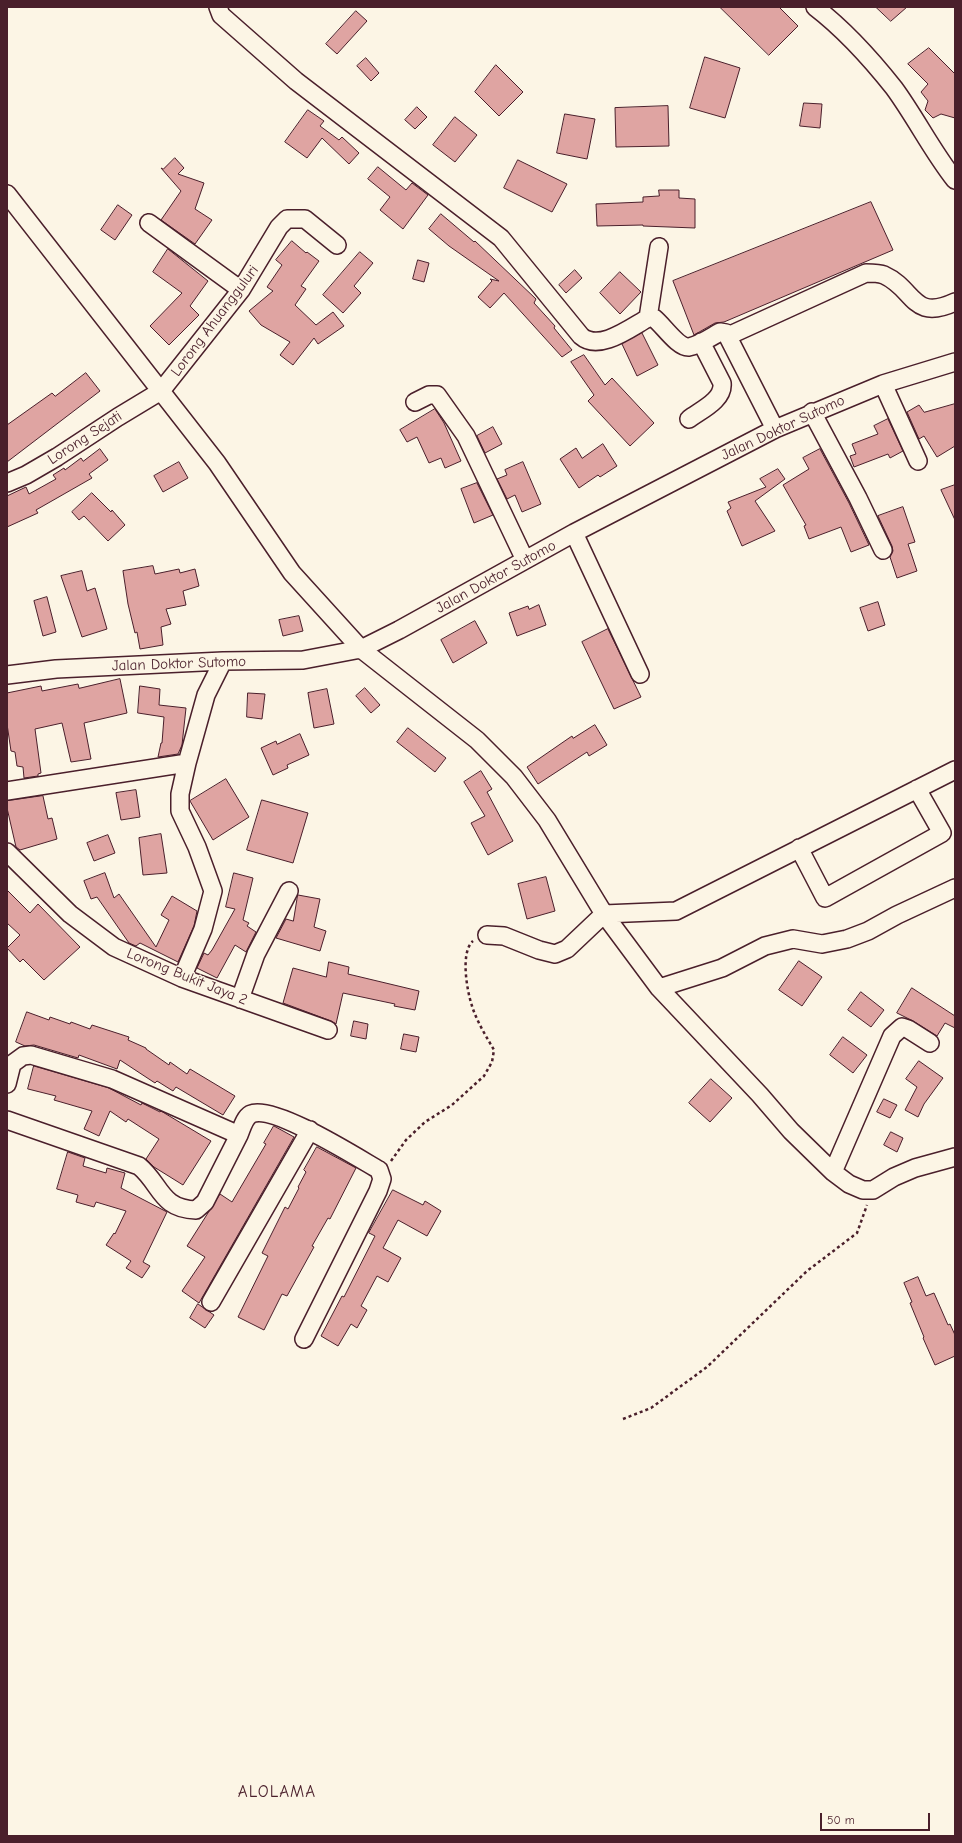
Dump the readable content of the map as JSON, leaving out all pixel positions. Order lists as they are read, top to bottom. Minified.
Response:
{"streets":{"street":["Lorong Ahuangguluri","Jalan Doktor Sutomo","Lorong Sejati","Lorong Bukit Jaya 2"]},"crossings":[["Lorong Ahuangguluri","Lorong Sejati"]],"districts":["ALOLAMA"],"scale_bar":"50 m"}
